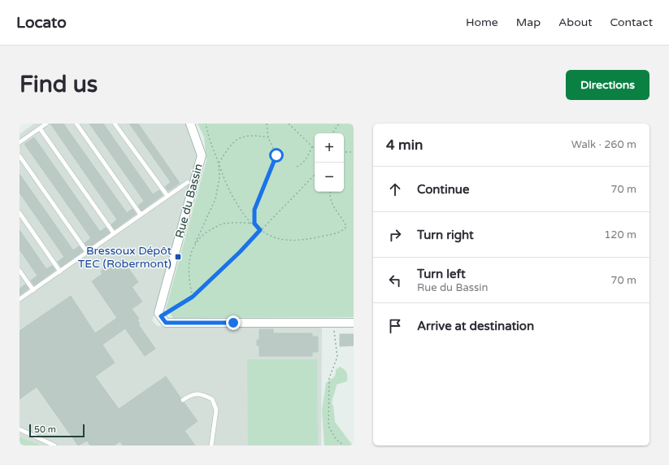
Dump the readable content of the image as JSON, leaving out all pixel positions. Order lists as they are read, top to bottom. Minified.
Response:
{"streets":{"street":["Rue du Bassin"]},"places":{"transit":["Bressoux Dépôt TEC (Robermont)"]},"scale_bar":"50 m","page":{"header":"Locato","nav":["Home","Map","About","Contact"],"buttons":"Directions","title":"Find us","heading":["4 min","Walk · 260 m"],"map_buttons":["+","−"],"list":[["Continue","70 m"],["Turn right","120 m"],["Turn left","Rue du Bassin","70 m"],"Arrive at destination"],"scale":"50 m"}}
